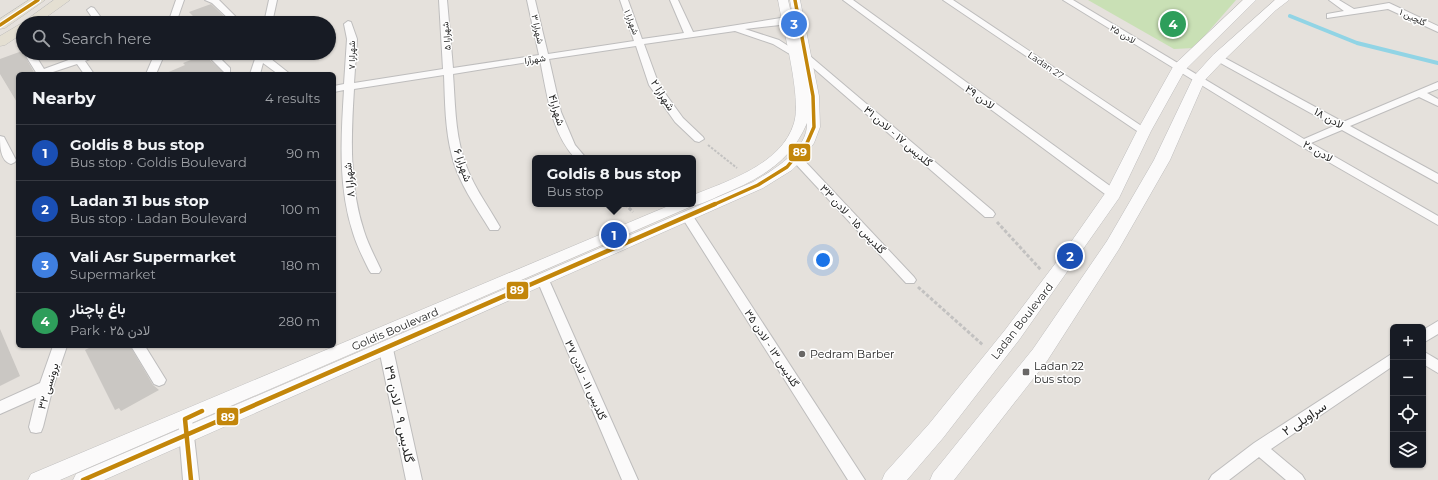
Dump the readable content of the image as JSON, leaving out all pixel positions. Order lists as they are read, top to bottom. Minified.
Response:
{"streets":{"main road":["Ladan Boulevard"],"street":["گلچین ۱","شهرارا ۱","شهرارا ۳","لادن ۲۵","شهرارا ۵","شهرارا ۷","شهرآرا","Ladan 27","شهرارا ۲","لادن ۲۹","شهرارا۴","لادن ۱۸","گلدیس ۱۷ - لادن ۳۱","لادن ۲۰","شهرارا ۶","شهرارا ۸","گلدیس ۱۵ - لادن ۳۳","Goldis Boulevard","گلدیس ۱۳ - لادن ۳۵","گلدیس ۱۱ - لادن ۳۷","برونسی ۳۲","گلدیس ۹ - لادن ۳۹","سراویلی ۲"]},"crossings":[["شهرارا ۱","شهرآرا"],["شهرارا ۱","شهرارا ۲"],["شهرارا ۳","شهرآرا"],["شهرارا ۳","شهرارا۴"],["لادن ۲۵","لادن ۲۰"],["لادن ۲۵","Ladan Boulevard"],["شهرارا ۵","شهرآرا"],["شهرارا ۵","شهرارا ۶"],["شهرارا ۷","شهرآرا"],["شهرارا ۷","شهرارا ۸"],["شهرآرا","شهرارا ۲"],["شهرآرا","شهرارا۴"],["شهرآرا","گلدیس ۱۷ - لادن ۳۱"],["شهرآرا","شهرارا ۶"],["شهرآرا","شهرارا ۸"],["شهرآرا","Goldis Boulevard"],["Ladan 27","Ladan Boulevard"],["لادن ۲۹","Ladan Boulevard"],["گلدیس ۱۷ - لادن ۳۱","Goldis Boulevard"],["گلدیس ۱۵ - لادن ۳۳","Goldis Boulevard"],["Goldis Boulevard","گلدیس ۱۳ - لادن ۳۵"],["Goldis Boulevard","گلدیس ۱۱ - لادن ۳۷"],["Goldis Boulevard","گلدیس ۹ - لادن ۳۹"]],"places":{"other":["Pedram Barber"],"transit":["Ladan 22 bus stop"]},"lines":["transit line 89"],"page":{"pins":["3","4","1","2"],"search":"Search here","heading":["Nearby","4 results"],"list":[{"mark":"1","name":"Goldis 8 bus stop","note":"Bus stop · Goldis Boulevard","value":"90 m"},{"mark":"2","name":"Ladan 31 bus stop","note":"Bus stop · Ladan Boulevard","value":"100 m"},{"mark":"3","name":"Vali Asr Supermarket","note":"Supermarket","value":"180 m"},{"mark":"4","name":"باغ پاچنار","note":"Park · لادن ۲۵","value":"280 m"}],"popup":["Goldis 8 bus stop","Bus stop"],"map_buttons":["+","−"]}}
